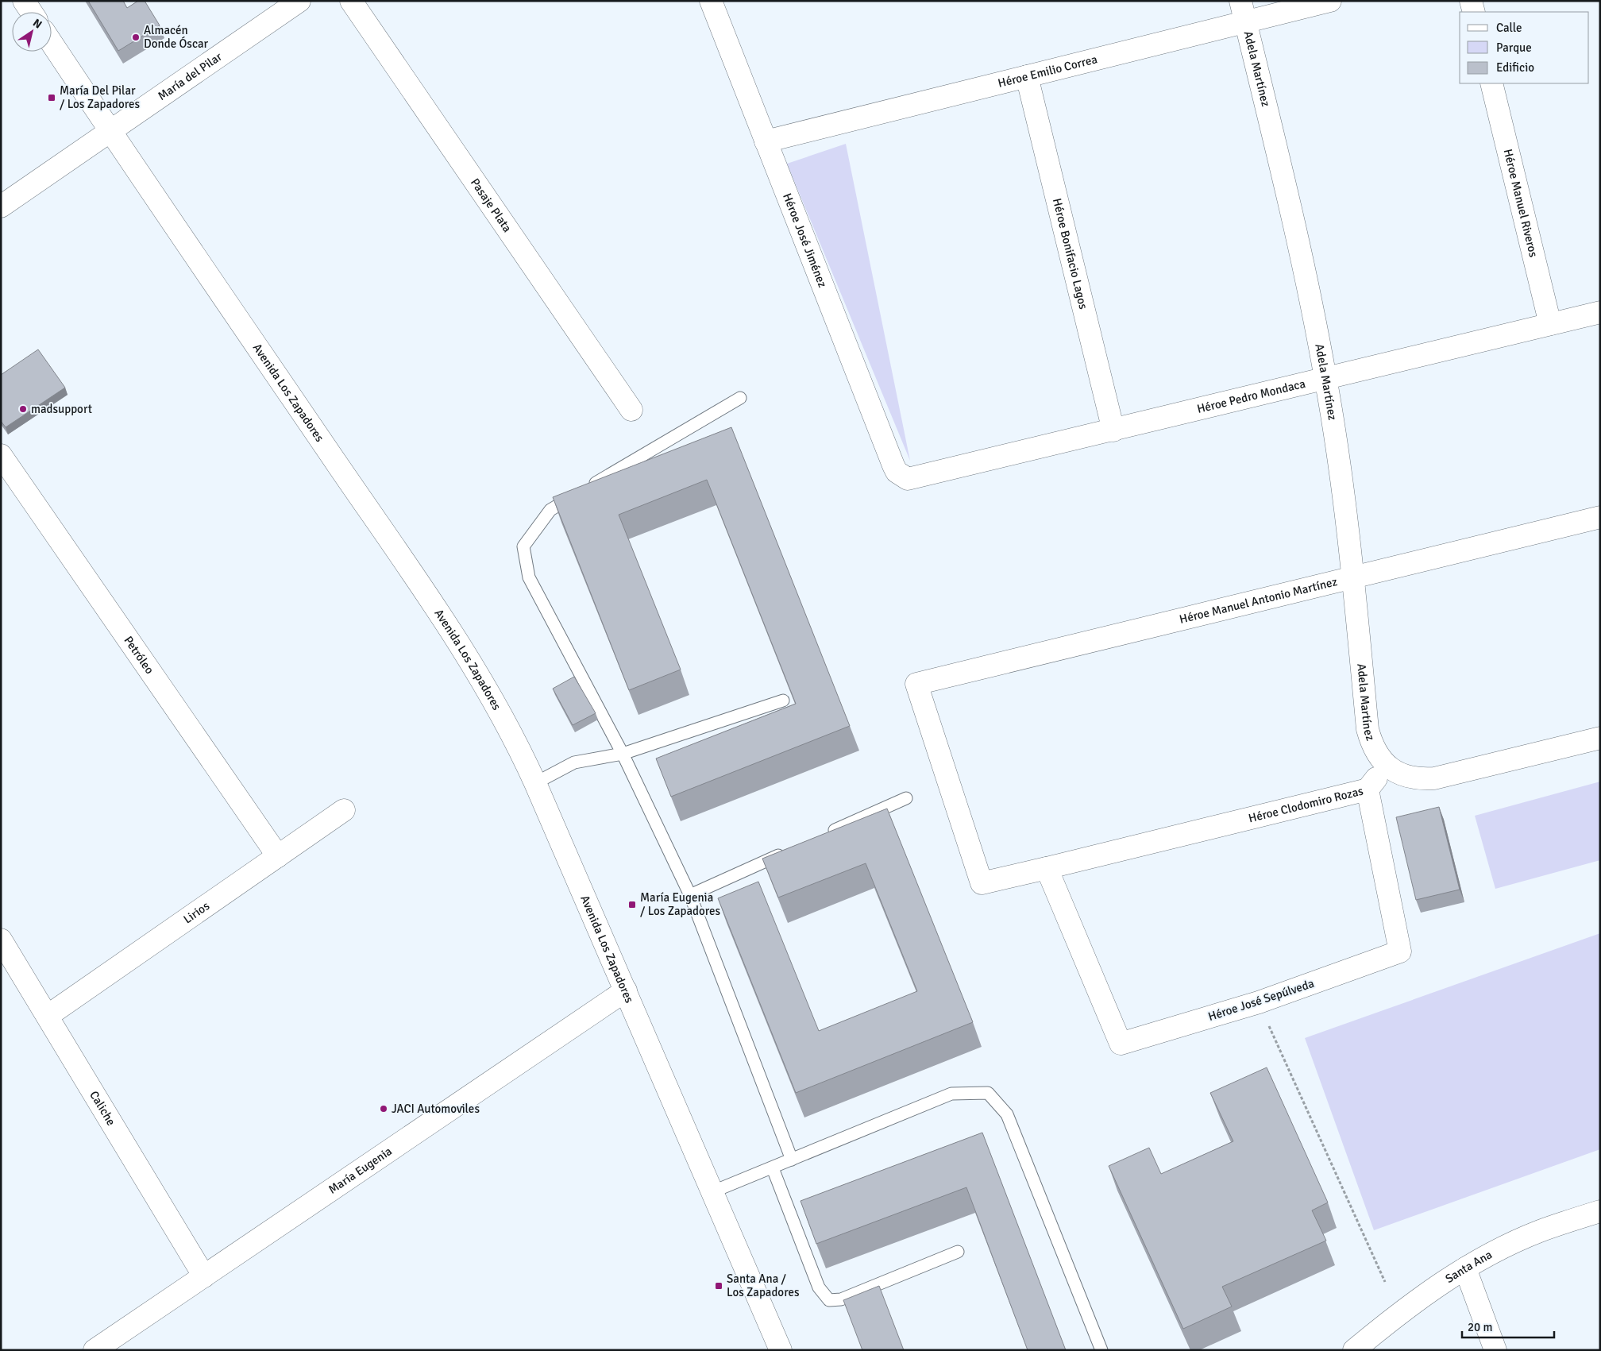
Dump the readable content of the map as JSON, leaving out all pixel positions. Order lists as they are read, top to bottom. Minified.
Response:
{"streets":{"street":["Adela Martínez","Héroe Emilio Correa","María del Pilar","Héroe Manuel Riveros","Pasaje Plata","Héroe José Jiménez","Héroe Bonifacio Lagos","Avenida Los Zapadores","Héroe Pedro Mondaca","Héroe Manuel Antonio Martínez","Petróleo","Héroe Clodomiro Rozas","Lirios","Héroe José Sepúlveda","Caliche","María Eugenia","Santa Ana"]},"crossings":[["Adela Martínez","Héroe Emilio Correa"],["Adela Martínez","Héroe Pedro Mondaca"],["Adela Martínez","Héroe Manuel Antonio Martínez"],["Adela Martínez","Héroe Clodomiro Rozas"],["Héroe Emilio Correa","Héroe José Jiménez"],["Héroe Emilio Correa","Héroe Bonifacio Lagos"],["María del Pilar","Avenida Los Zapadores"],["Héroe Manuel Riveros","Héroe Pedro Mondaca"],["Héroe José Jiménez","Héroe Pedro Mondaca"],["Héroe Bonifacio Lagos","Héroe Pedro Mondaca"],["Avenida Los Zapadores","María Eugenia"],["Héroe Manuel Antonio Martínez","Héroe Clodomiro Rozas"],["Petróleo","Lirios"],["Héroe Clodomiro Rozas","Héroe José Sepúlveda"],["Lirios","Caliche"],["Caliche","María Eugenia"]],"places":{"other":["Almacén Donde Óscar","madsupport","JACI Automoviles"],"transit":["María Del Pilar / Los Zapadores","María Eugenia / Los Zapadores","Santa Ana / Los Zapadores"]},"legend":["Calle","Parque","Edificio"],"scale_bar":"20 m","north":"top right"}
